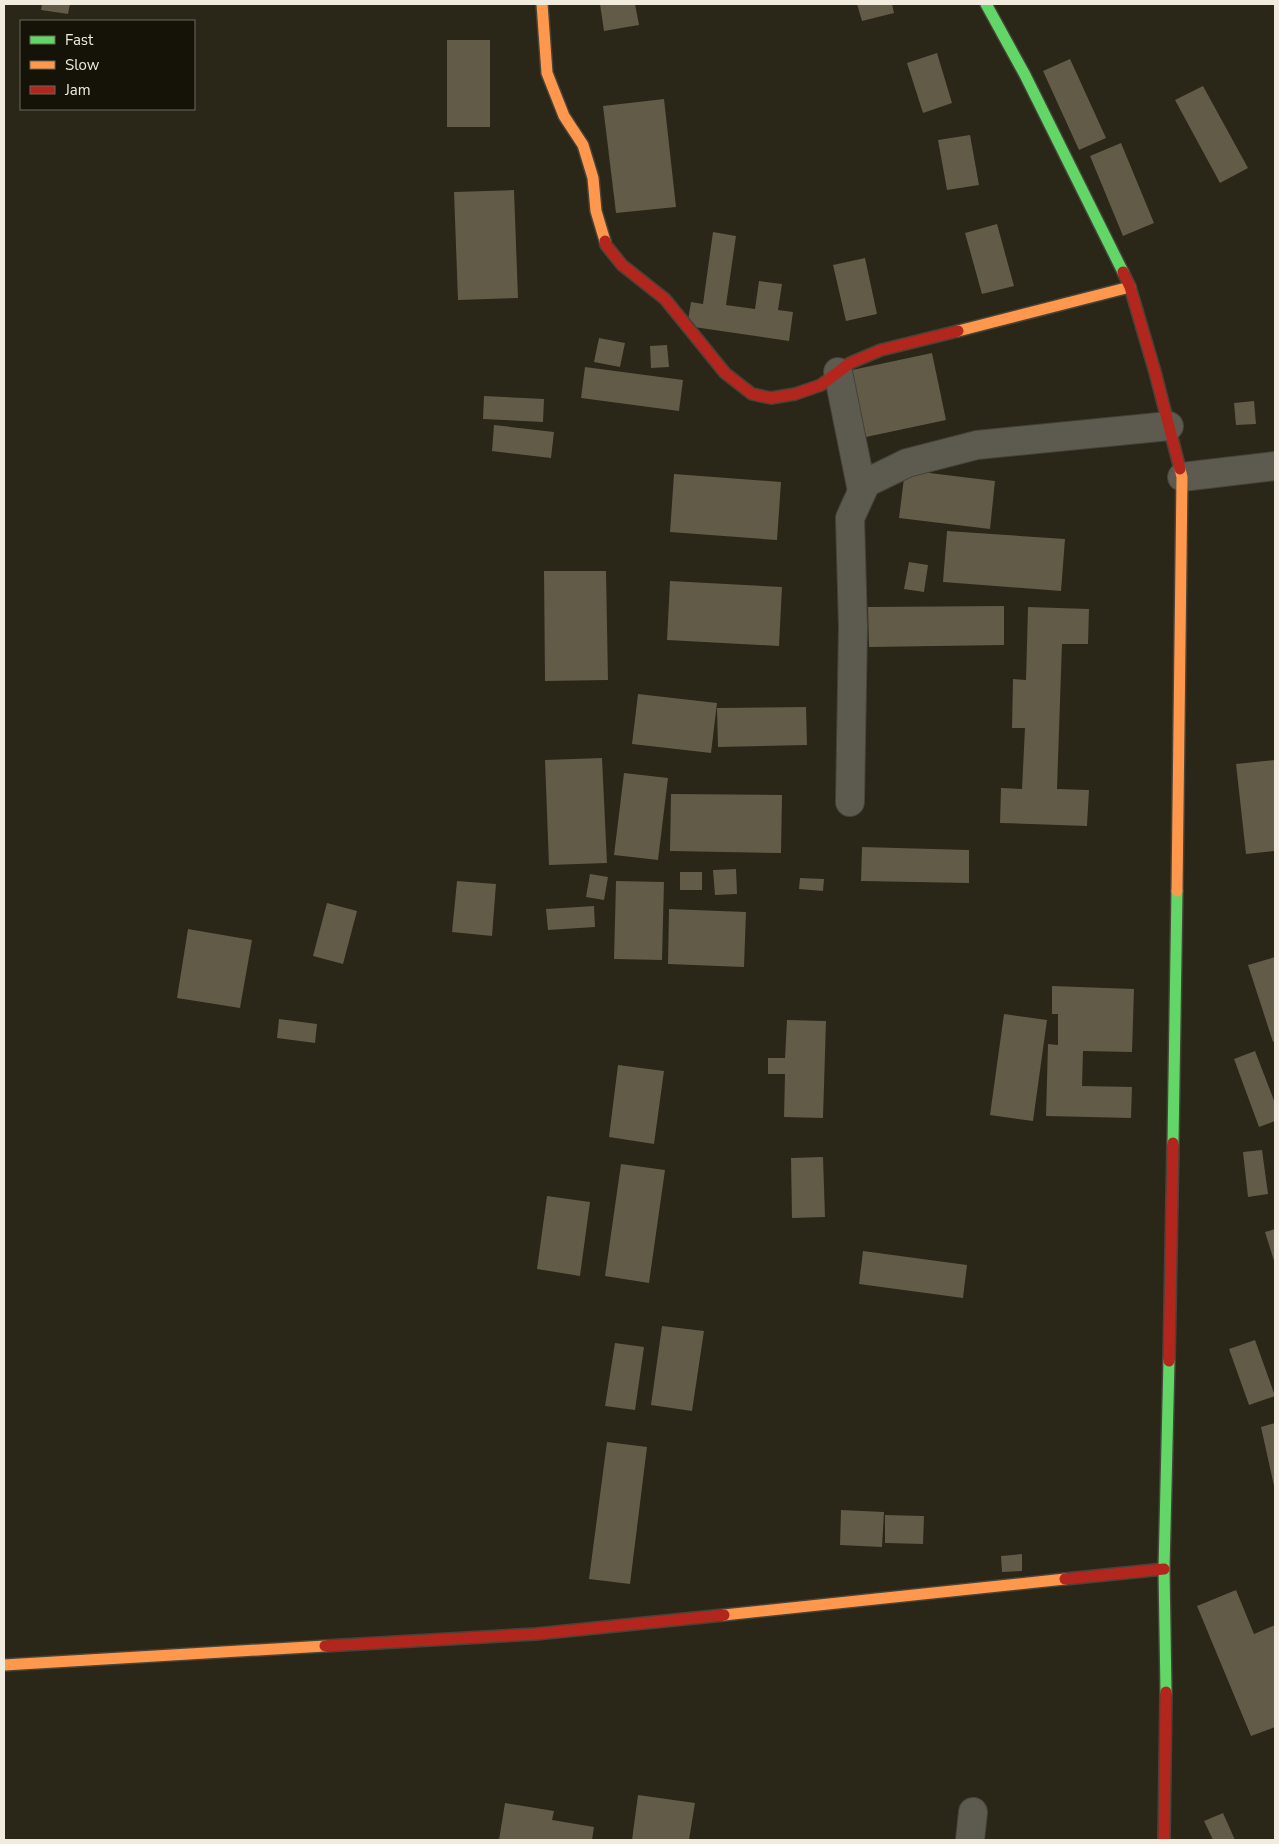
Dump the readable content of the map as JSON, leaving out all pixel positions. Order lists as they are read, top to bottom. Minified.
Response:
{"legend":["Fast","Slow","Jam"]}
